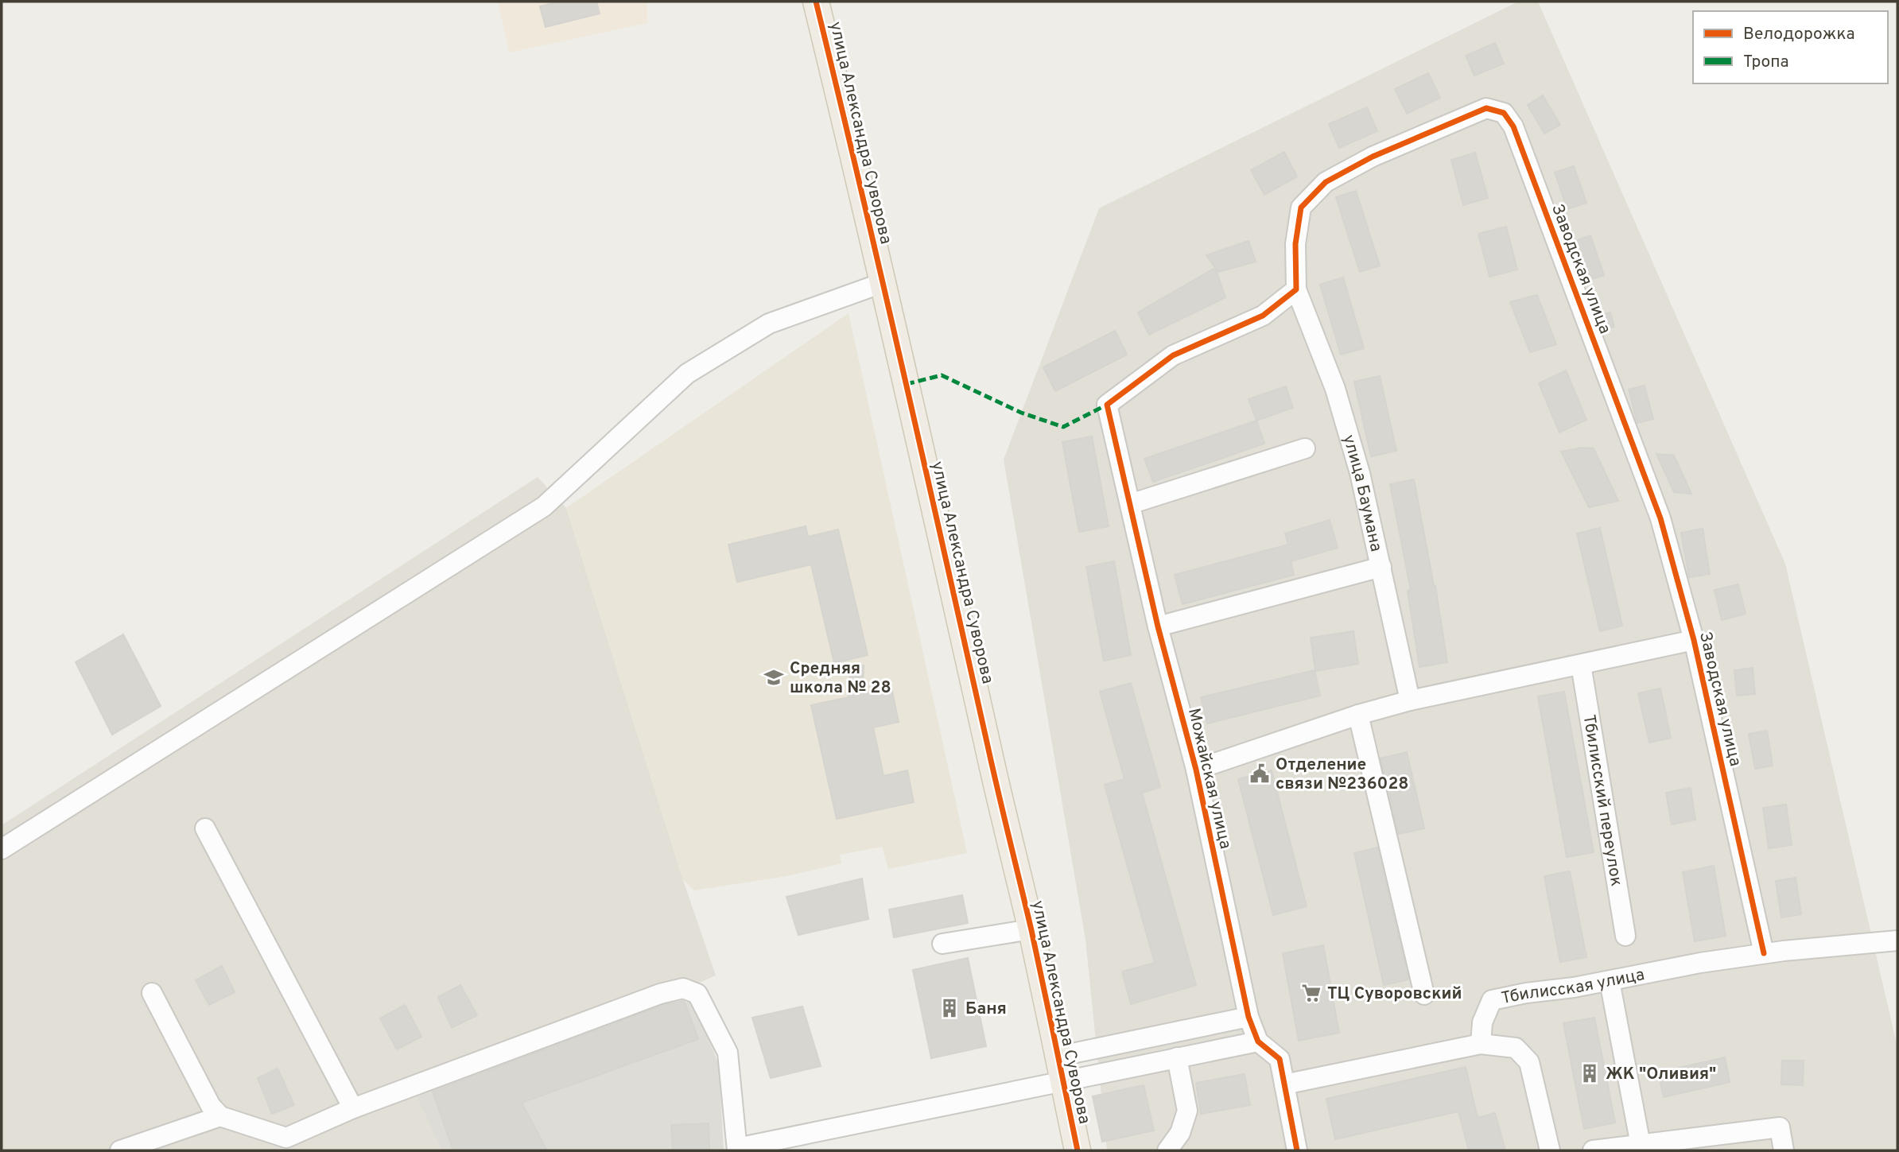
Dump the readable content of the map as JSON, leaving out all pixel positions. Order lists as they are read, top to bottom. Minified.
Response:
{"streets":{"main road":["улица Александра Суворова"],"street":["Заводская улица","улица Баумана","Можайская улица","Тбилисский переулок","Тбилисская улица"]},"crossings":[["Заводская улица","улица Баумана"],["Заводская улица","Можайская улица"],["Заводская улица","Тбилисская улица"],["улица Баумана","Можайская улица"]],"places":{"school or university":["Средняя школа № 28"],"public building":["Отделение связи №236028"],"supermarket":["ТЦ Суворовский"],"building":["Баня","ЖК \"Оливия\""]},"legend":["Велодорожка","Тропа"]}
